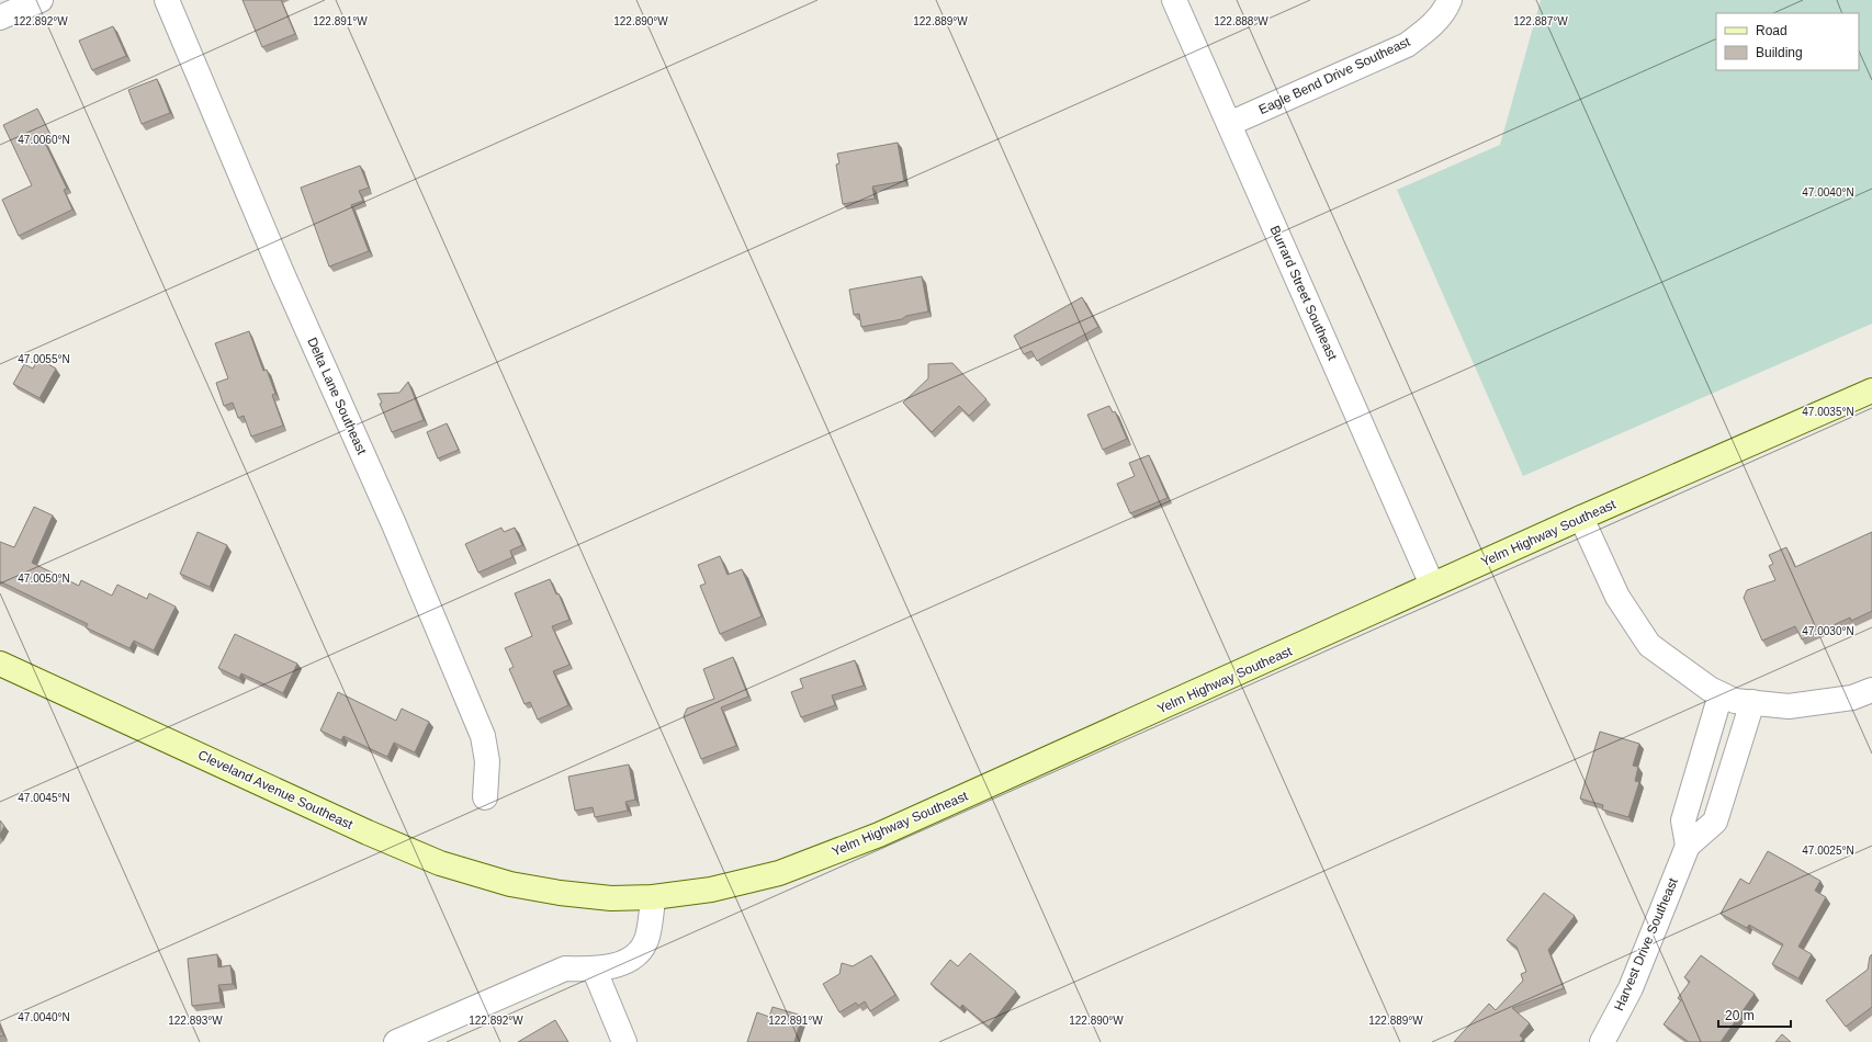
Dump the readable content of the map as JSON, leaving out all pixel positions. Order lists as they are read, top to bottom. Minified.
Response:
{"streets":{"main road":["Yelm Highway Southeast","Cleveland Avenue Southeast"],"street":["Eagle Bend Drive Southeast","Burrard Street Southeast","Delta Lane Southeast","Harvest Drive Southeast"]},"crossings":[["Eagle Bend Drive Southeast","Burrard Street Southeast"],["Burrard Street Southeast","Yelm Highway Southeast"],["Yelm Highway Southeast","Cleveland Avenue Southeast"]],"legend":["Road","Building"],"scale_bar":"20 m","coordinates":["122.892°W","122.891°W","122.890°W","122.889°W","122.888°W","122.887°W","47.0060°N","47.0040°N","47.0055°N","47.0035°N","47.0050°N","47.0030°N","47.0045°N","47.0025°N","122.893°W"]}
